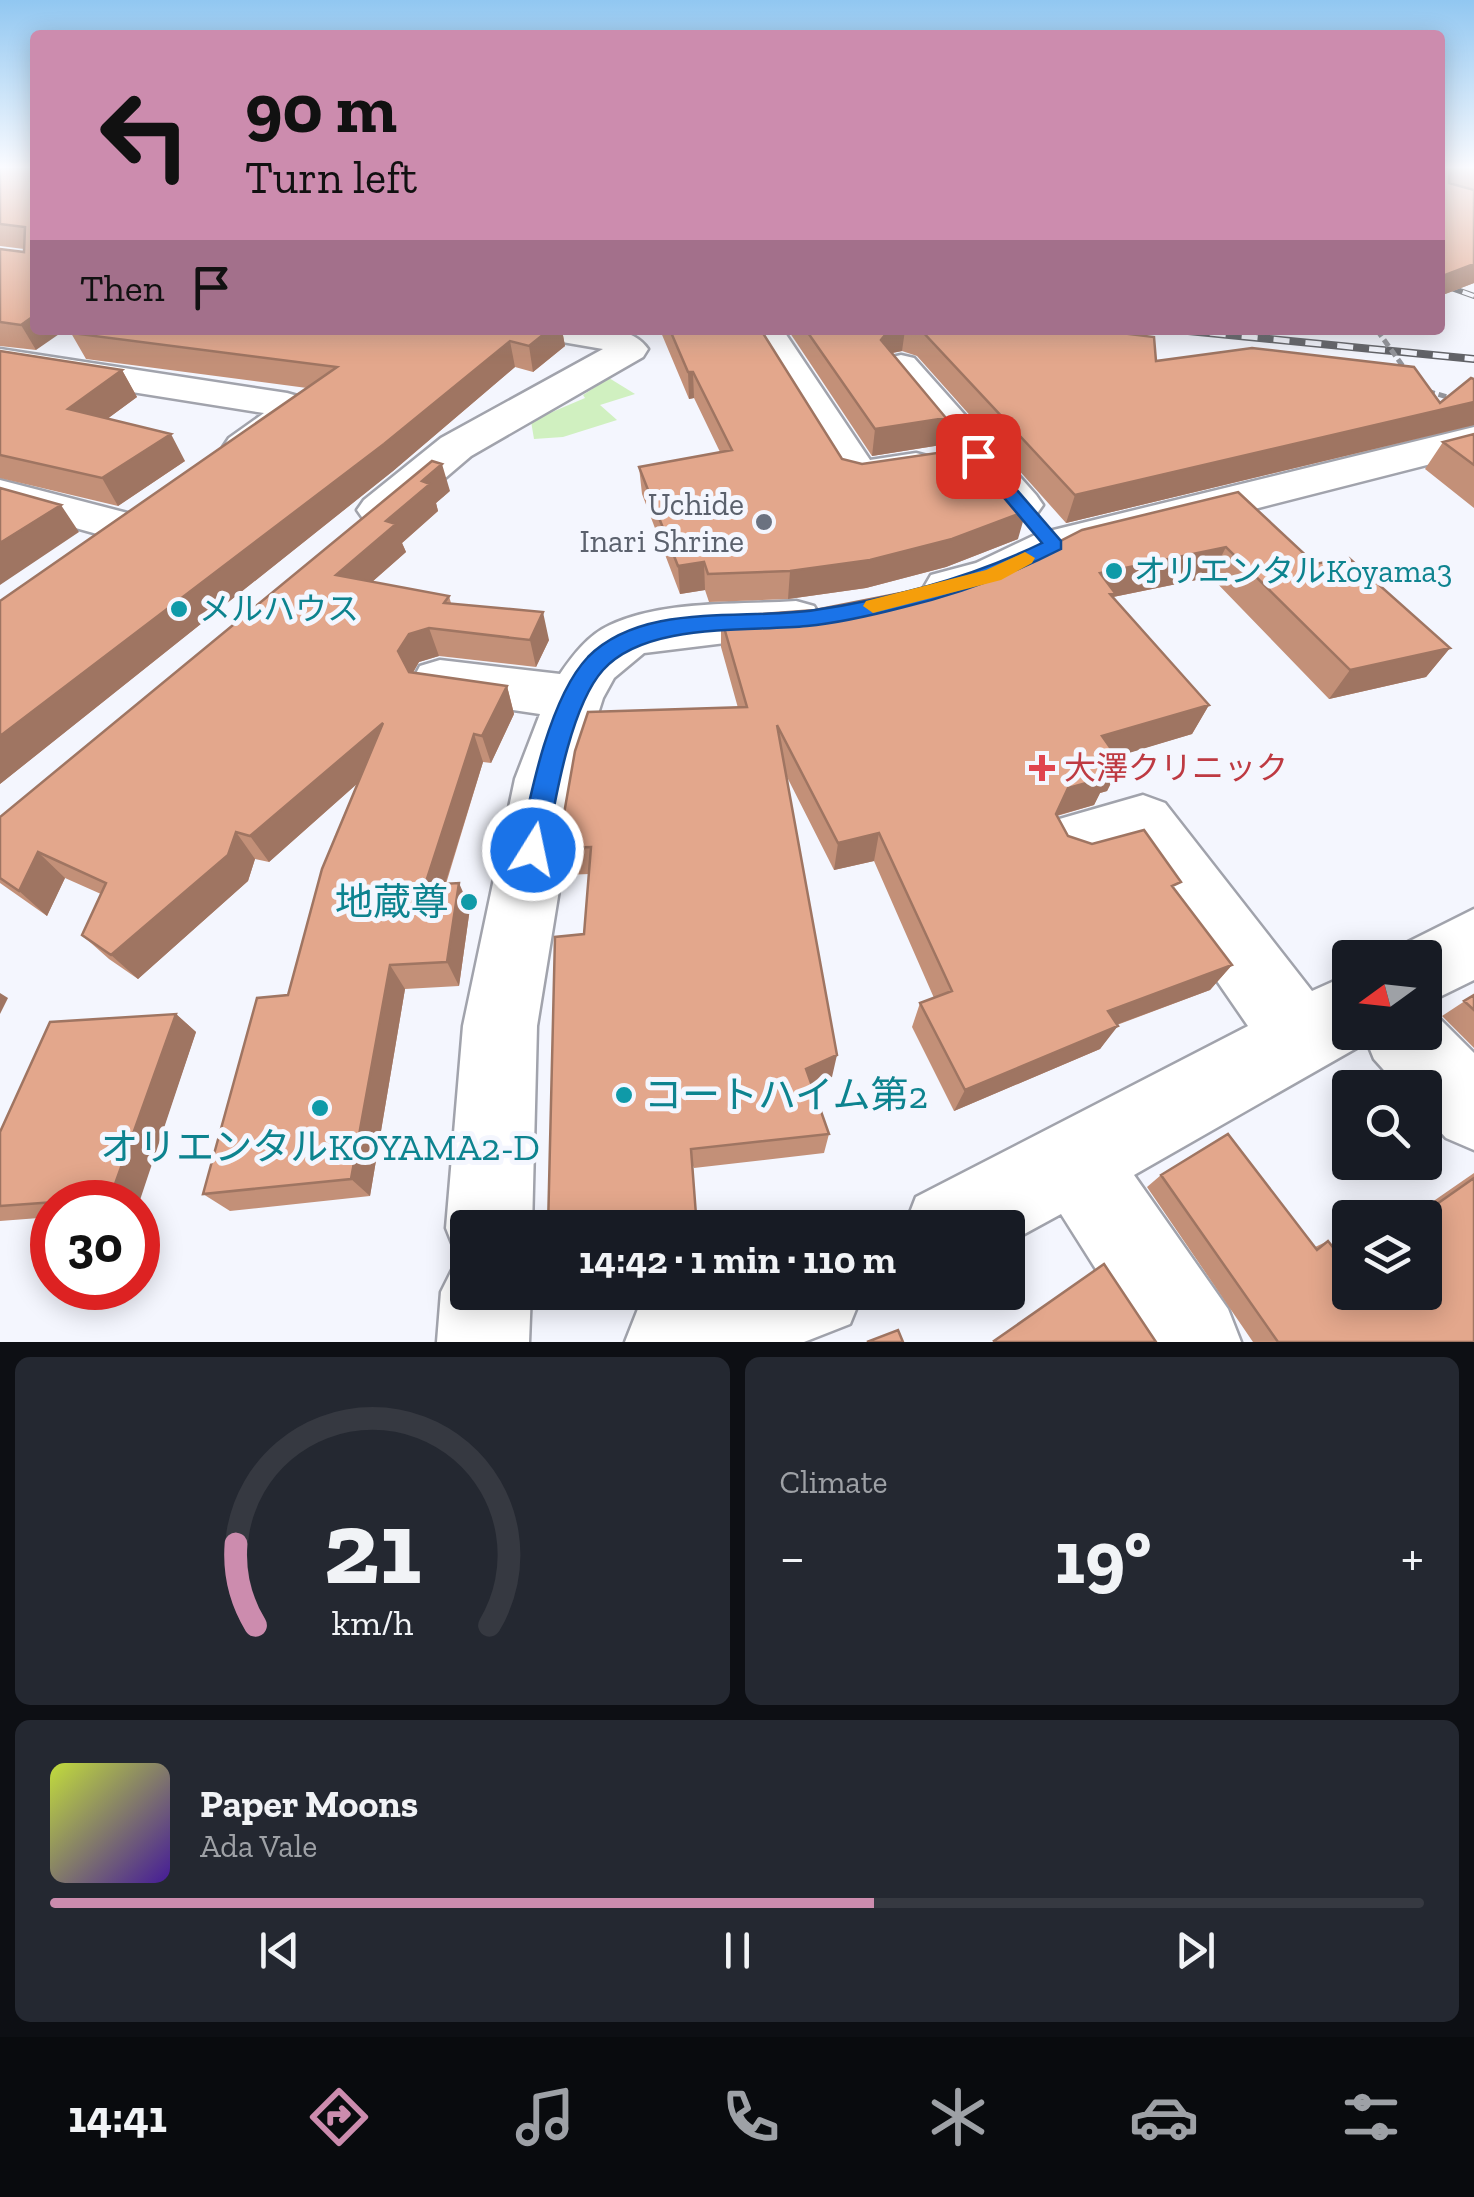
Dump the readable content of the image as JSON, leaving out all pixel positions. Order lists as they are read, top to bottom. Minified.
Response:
{"places":{"other":["Uchide Inari Shrine","オリエンタルKoyama3","メルハウス","地蔵尊","コートハイム第2","オリエンタルKOYAMA2-D"],"health":["大澤クリニック"]},"north":"left","page":{"turn":["90 m","Turn left"],"then":"Then","limit":"30","trip":"14:42 · 1 min · 110 m","tile":"Climate","heat":["−","19°","+"],"song":["Paper Moons","Ada Vale"],"tabs":"14:41","gauge":["21","km/h"]}}
